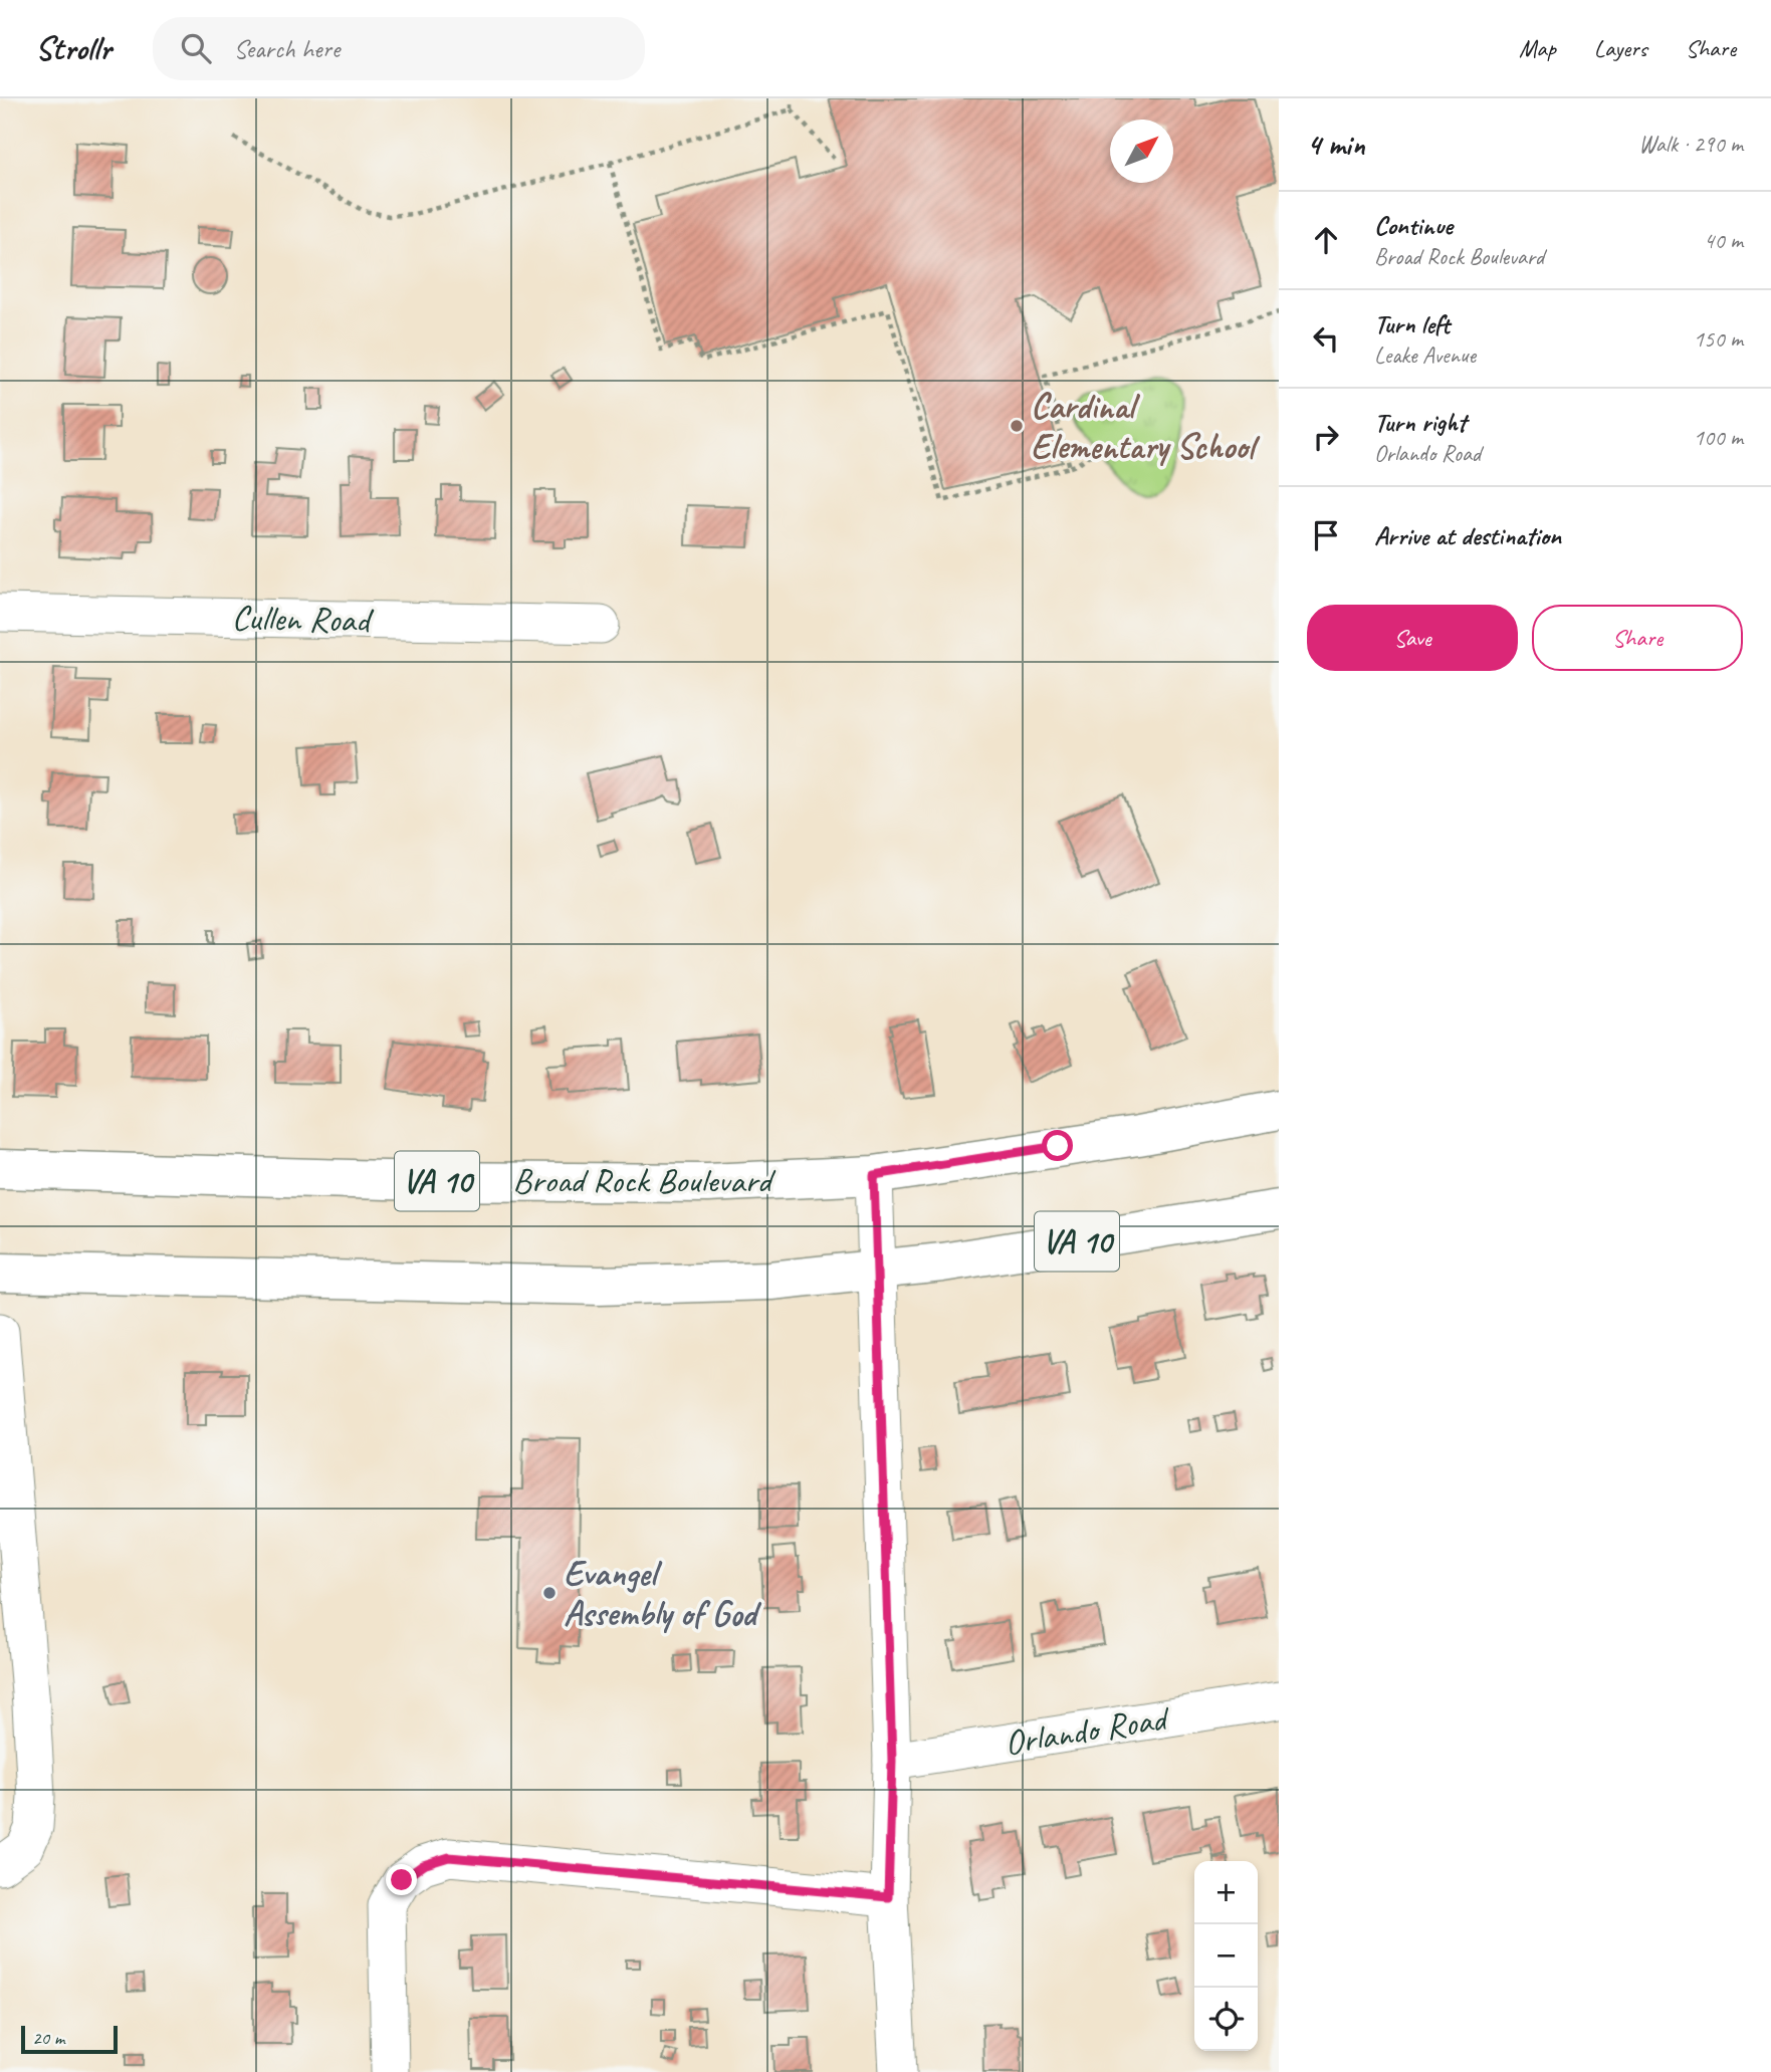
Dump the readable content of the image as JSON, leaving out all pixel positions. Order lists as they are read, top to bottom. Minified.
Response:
{"streets":{"main road":["Broad Rock Boulevard","VA 10"],"street":["Cullen Road","Orlando Road"]},"places":["Cardinal Elementary School","Evangel Assembly of God"],"scale_bar":"20 m","north":"top right","page":{"header":"Strollr","search":"Search here","nav":["Map","Layers","Share"],"heading":["4 min","Walk · 290 m"],"list":[["Continue","Broad Rock Boulevard","40 m"],["Turn left","Leake Avenue","150 m"],["Turn right","Orlando Road","100 m"],"Arrive at destination"],"buttons":["Save","Share"],"map_buttons":["+","−"],"scale":"20 m"}}
